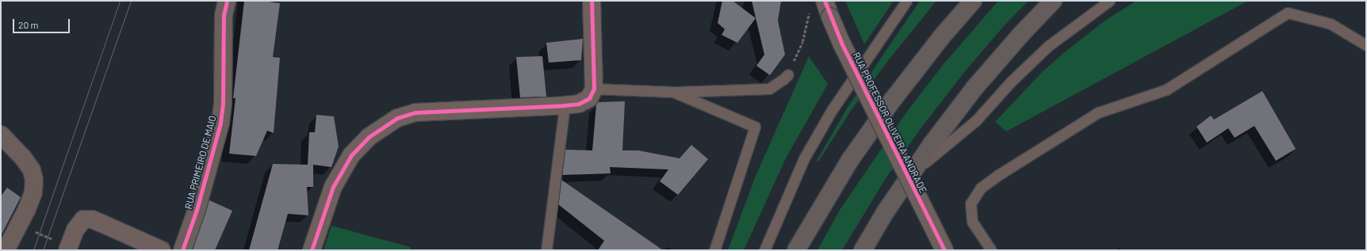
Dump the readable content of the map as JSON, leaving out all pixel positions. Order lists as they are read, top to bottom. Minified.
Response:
{"streets":{"street":["RUA PROFESSOR OLIVEIRA ANDRADE","RUA PRIMEIRO DE MAIO"]},"scale_bar":"20 m"}
